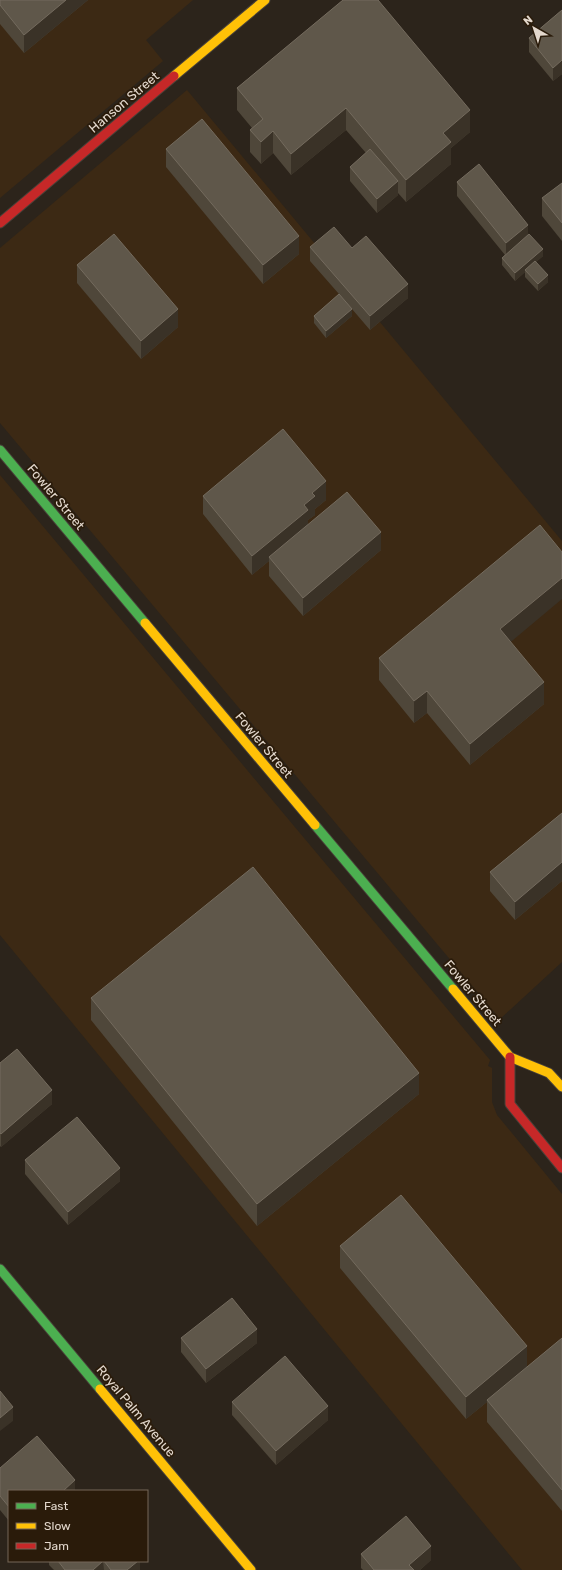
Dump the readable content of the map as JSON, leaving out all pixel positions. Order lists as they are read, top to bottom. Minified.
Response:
{"streets":{"main road":["Hanson Street","Fowler Street","Royal Palm Avenue"]},"legend":["Fast","Slow","Jam"],"north":"top left"}
